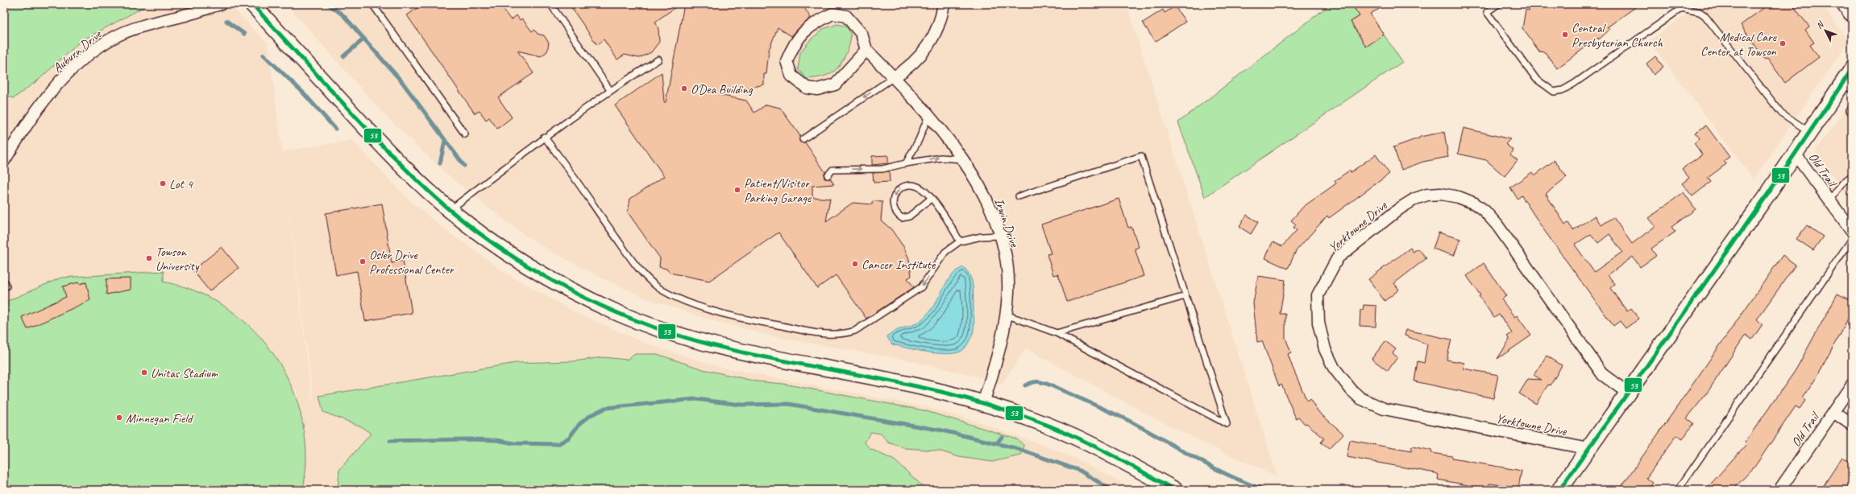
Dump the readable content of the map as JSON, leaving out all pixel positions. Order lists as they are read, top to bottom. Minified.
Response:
{"streets":{"street":["Auburn Drive","Old Trail","Irwin Drive","Yorktowne Drive"]},"places":["Central Presbyterian Church","Medical Care Center at Towson","O'Dea Building","Lot 4","Patient/Visitor Parking Garage","Towson University","Osler Drive Professional Center","Cancer Institute","Unitas Stadium","Minnegan Field"],"lines":["transit line 53"],"north":"top left"}
